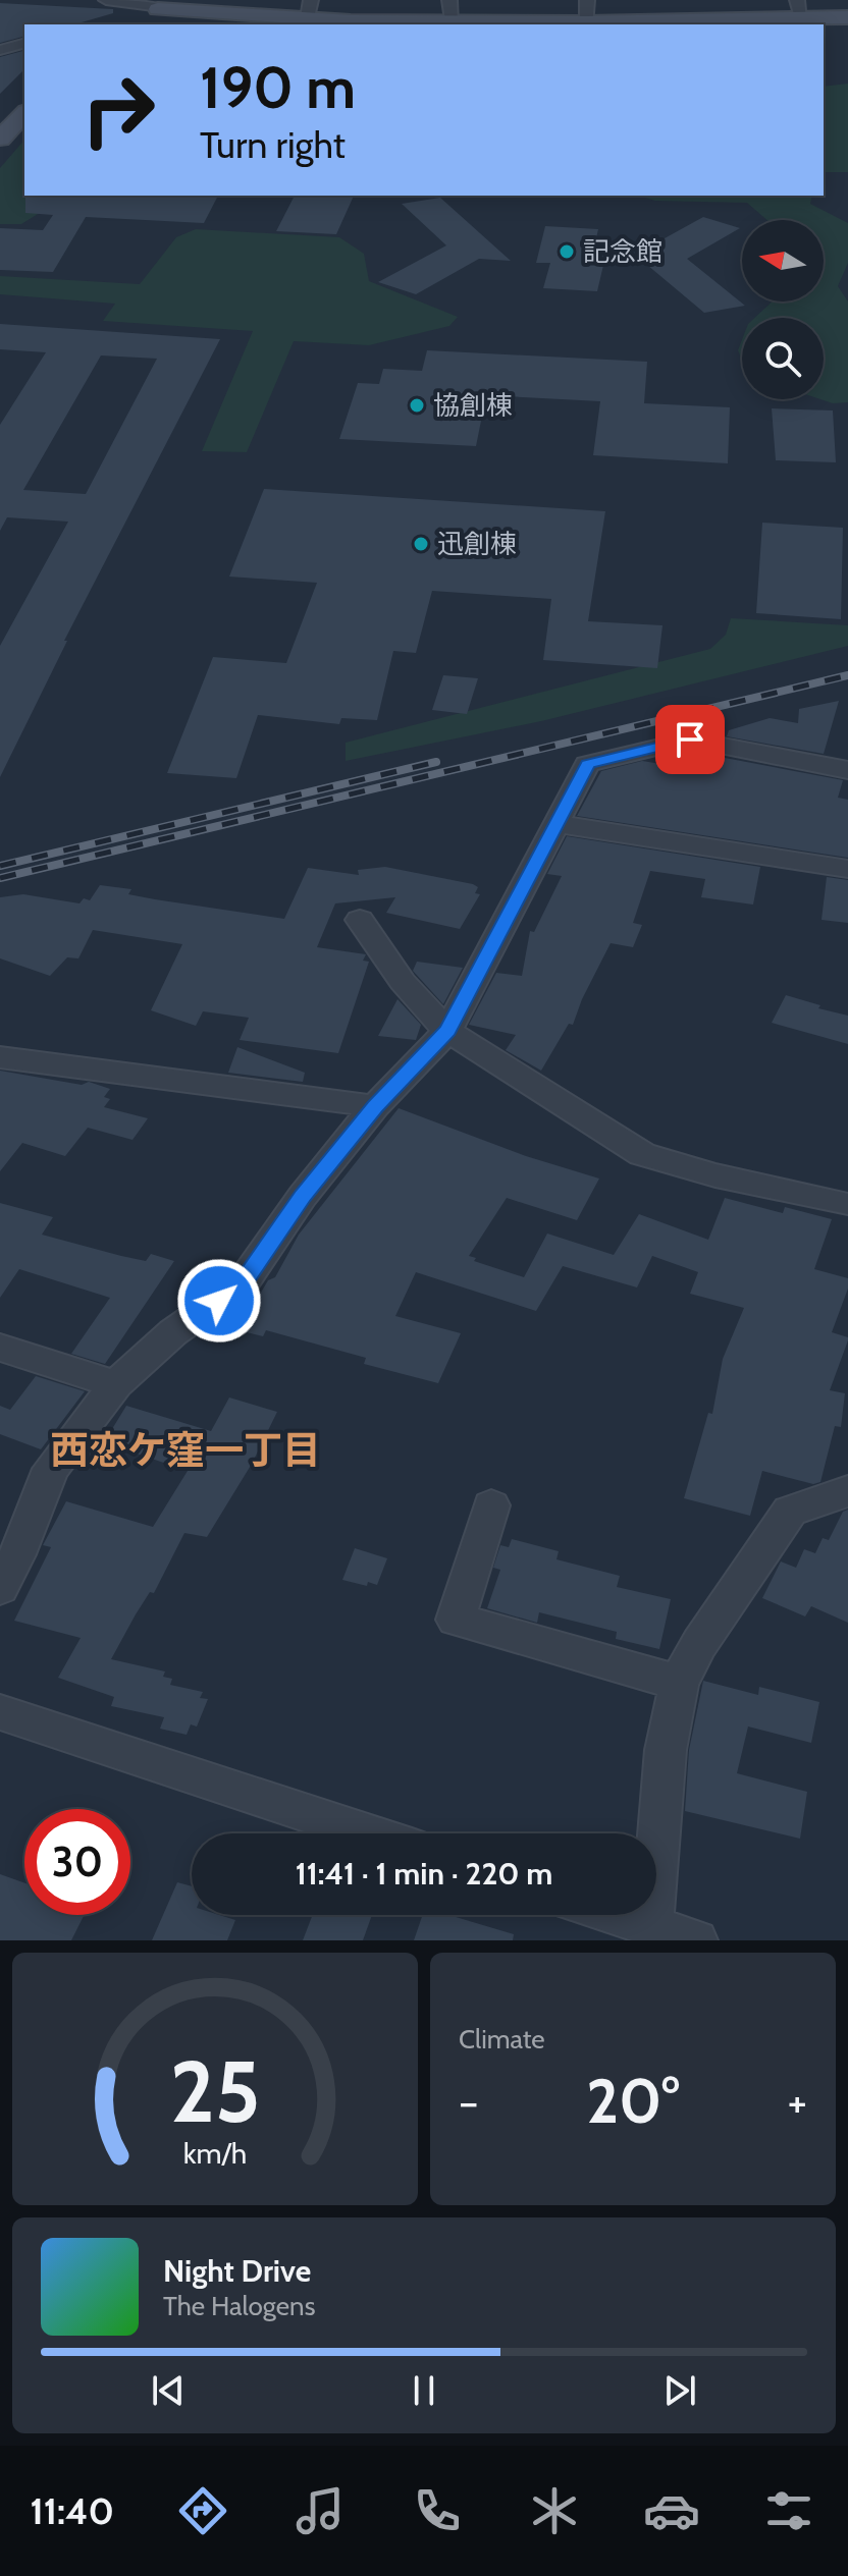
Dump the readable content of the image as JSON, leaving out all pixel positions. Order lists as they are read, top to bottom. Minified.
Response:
{"districts":["西恋ケ窪一丁目"],"places":["記念館","協創棟","迅創棟"],"north":"left","page":{"turn":["190 m","Turn right"],"limit":"30","trip":"11:41 · 1 min · 220 m","tile":"Climate","heat":["−","20°","+"],"song":["Night Drive","The Halogens"],"tabs":"11:40","gauge":["25","km/h"]}}
